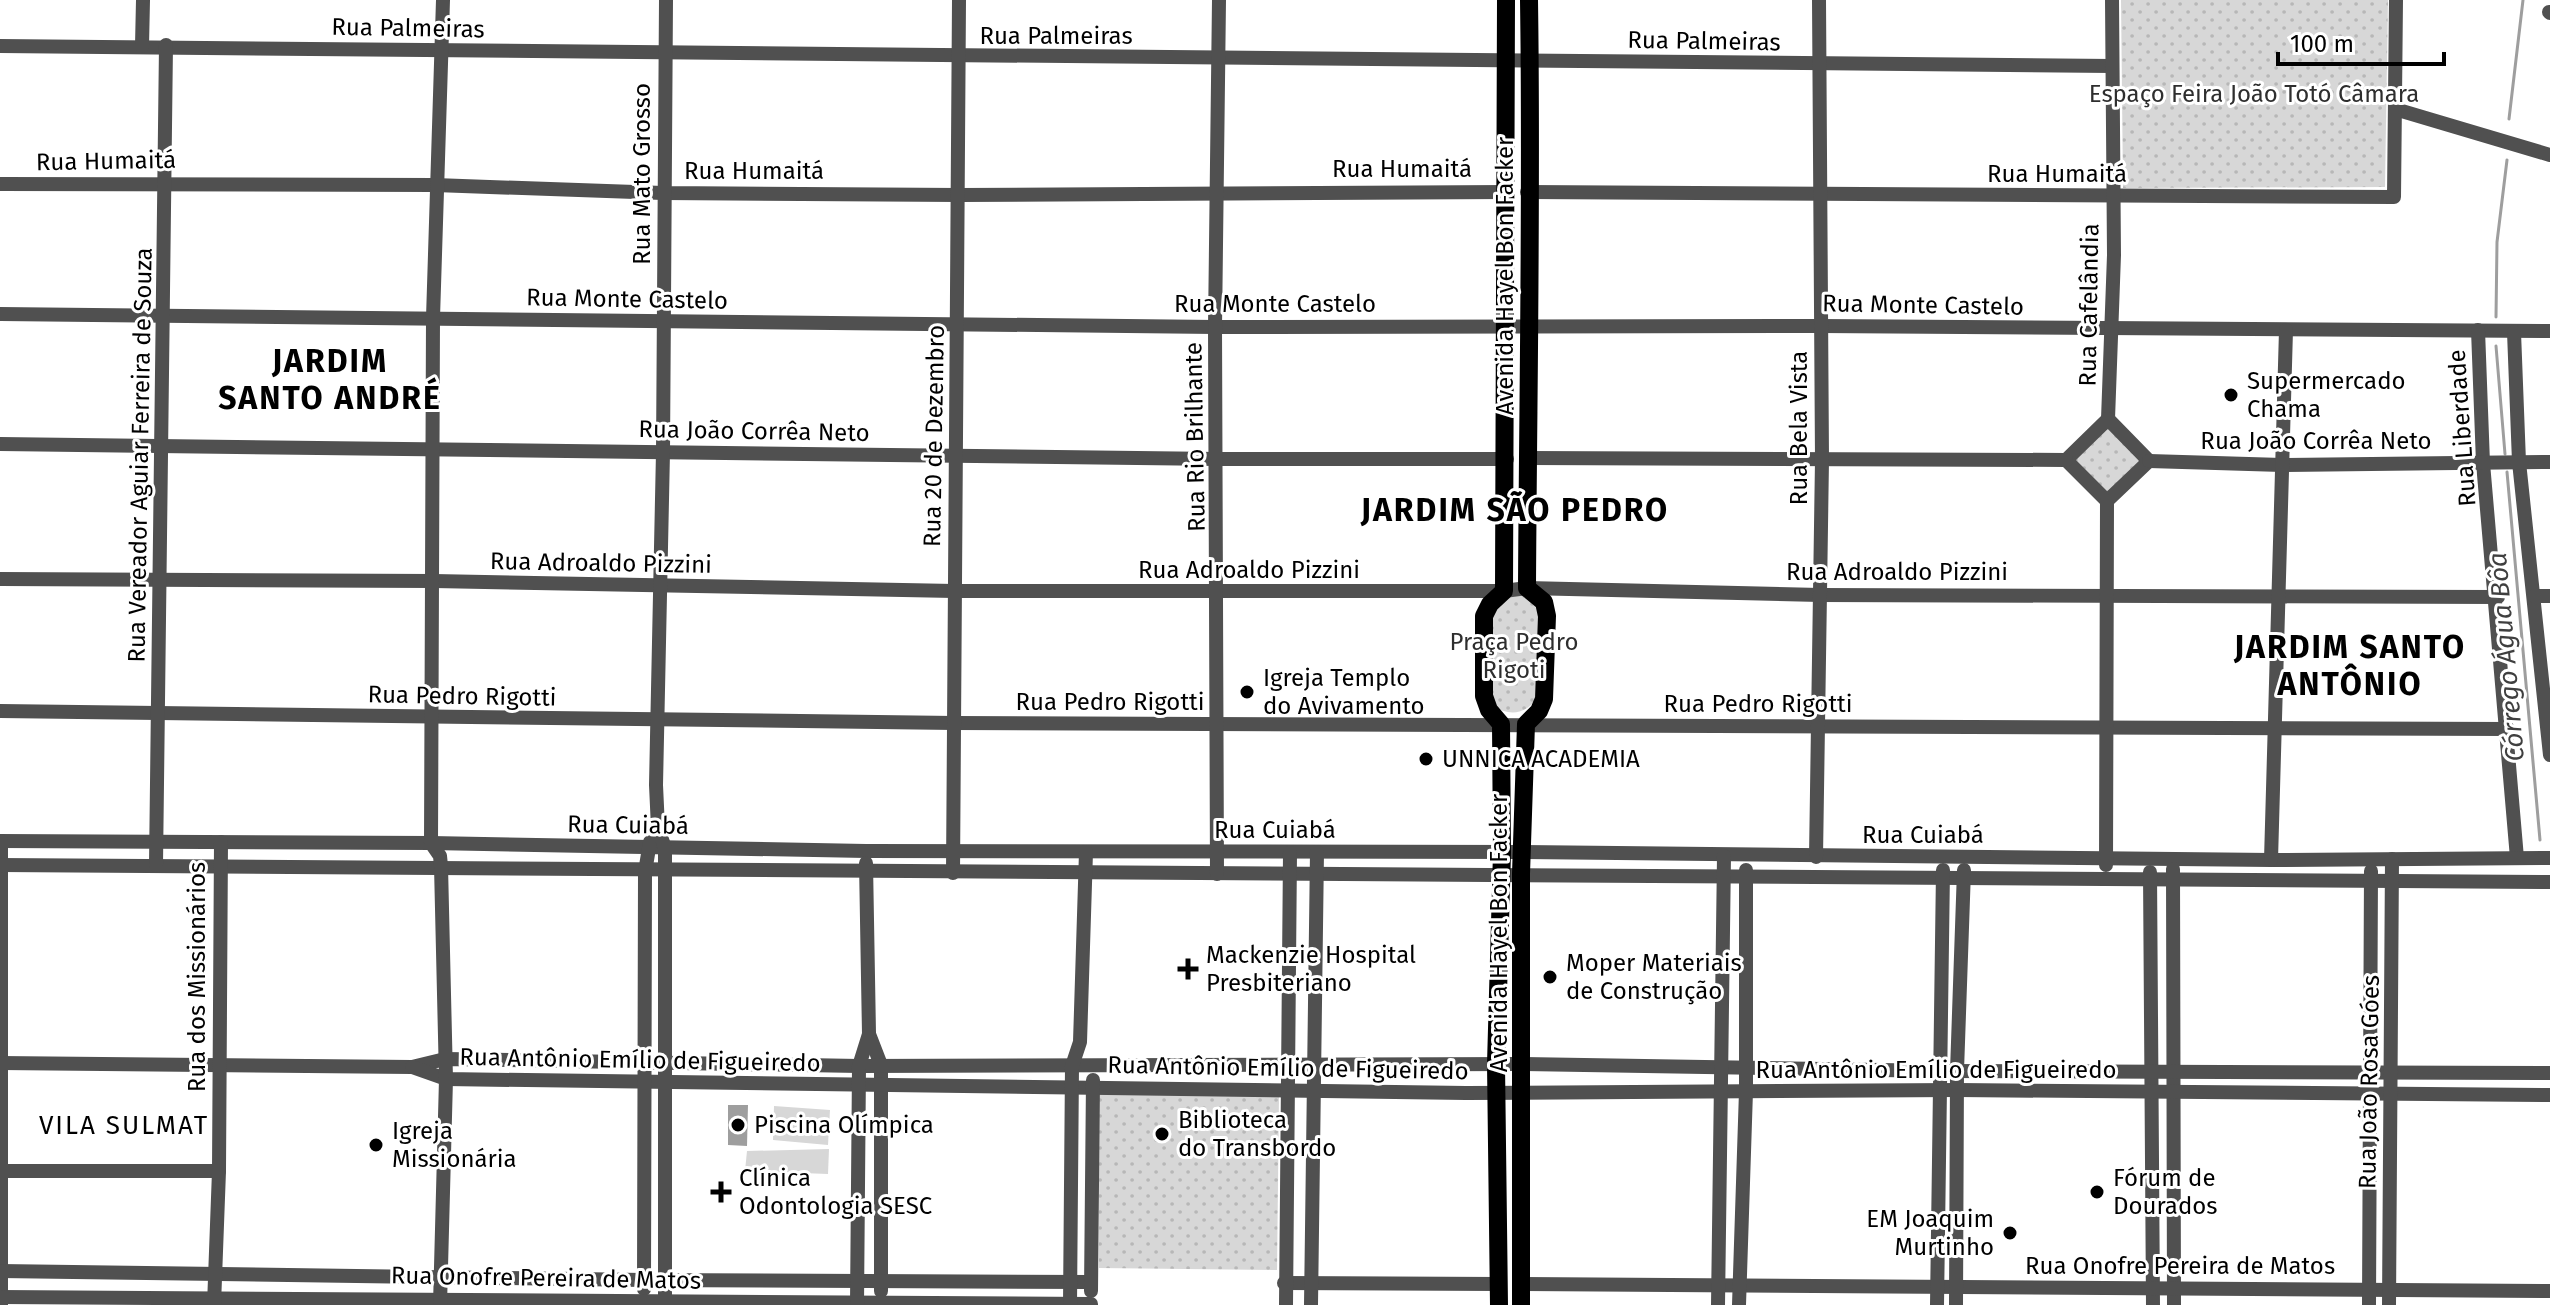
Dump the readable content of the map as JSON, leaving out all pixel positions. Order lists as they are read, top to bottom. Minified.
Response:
{"streets":{"main road":["Avenida Hayel Bon Facker"],"street":["Rua Palmeiras","Rua Humaitá","Rua Mato Grosso","Rua Monte Castelo","Rua Cafelândia","Rua Bela Vista","Rua Liberdade","Rua João Corrêa Neto","Rua 20 de Dezembro","Rua Rio Brilhante","Rua Vereador Aguiar Ferreira de Souza","Rua Adroaldo Pizzini","Rua Pedro Rigotti","Rua Cuiabá","Rua dos Missionários","Rua Antônio Emílio de Figueiredo","Rua João Rosa Góes","Rua Onofre Pereira de Matos"]},"crossings":[["Rua Palmeiras","Rua Mato Grosso"],["Rua Palmeiras","Avenida Hayel Bon Facker"],["Rua Palmeiras","Rua Cafelândia"],["Rua Palmeiras","Rua Bela Vista"],["Rua Palmeiras","Rua 20 de Dezembro"],["Rua Palmeiras","Rua Rio Brilhante"],["Rua Palmeiras","Rua Vereador Aguiar Ferreira de Souza"],["Rua Humaitá","Rua Mato Grosso"],["Rua Humaitá","Avenida Hayel Bon Facker"],["Rua Humaitá","Rua Cafelândia"],["Rua Humaitá","Rua Bela Vista"],["Rua Humaitá","Rua 20 de Dezembro"],["Rua Humaitá","Rua Rio Brilhante"],["Rua Humaitá","Rua Vereador Aguiar Ferreira de Souza"],["Rua Mato Grosso","Rua Monte Castelo"],["Rua Mato Grosso","Rua João Corrêa Neto"],["Rua Mato Grosso","Rua Adroaldo Pizzini"],["Rua Mato Grosso","Rua Pedro Rigotti"],["Rua Mato Grosso","Rua Cuiabá"],["Rua Mato Grosso","Rua Antônio Emílio de Figueiredo"],["Rua Mato Grosso","Rua Onofre Pereira de Matos"],["Avenida Hayel Bon Facker","Rua Monte Castelo"],["Avenida Hayel Bon Facker","Rua João Corrêa Neto"],["Avenida Hayel Bon Facker","Rua Adroaldo Pizzini"],["Avenida Hayel Bon Facker","Rua Pedro Rigotti"],["Avenida Hayel Bon Facker","Rua Cuiabá"],["Avenida Hayel Bon Facker","Rua Antônio Emílio de Figueiredo"],["Avenida Hayel Bon Facker","Rua Onofre Pereira de Matos"],["Rua Monte Castelo","Rua Cafelândia"],["Rua Monte Castelo","Rua Bela Vista"],["Rua Monte Castelo","Rua Liberdade"],["Rua Monte Castelo","Rua 20 de Dezembro"],["Rua Monte Castelo","Rua Rio Brilhante"],["Rua Monte Castelo","Rua Vereador Aguiar Ferreira de Souza"],["Rua Cafelândia","Rua João Corrêa Neto"],["Rua Bela Vista","Rua Adroaldo Pizzini"],["Rua Bela Vista","Rua Pedro Rigotti"],["Rua Bela Vista","Rua Cuiabá"],["Rua Liberdade","Rua João Corrêa Neto"],["Rua Liberdade","Rua Adroaldo Pizzini"],["Rua Liberdade","Rua Pedro Rigotti"],["Rua Liberdade","Rua Cuiabá"],["Rua João Corrêa Neto","Rua 20 de Dezembro"],["Rua João Corrêa Neto","Rua Rio Brilhante"],["Rua João Corrêa Neto","Rua Vereador Aguiar Ferreira de Souza"],["Rua 20 de Dezembro","Rua Adroaldo Pizzini"],["Rua 20 de Dezembro","Rua Pedro Rigotti"],["Rua 20 de Dezembro","Rua Cuiabá"],["Rua Rio Brilhante","Rua Adroaldo Pizzini"],["Rua Rio Brilhante","Rua Pedro Rigotti"],["Rua Rio Brilhante","Rua Cuiabá"],["Rua Vereador Aguiar Ferreira de Souza","Rua Adroaldo Pizzini"],["Rua Vereador Aguiar Ferreira de Souza","Rua Pedro Rigotti"],["Rua Vereador Aguiar Ferreira de Souza","Rua Cuiabá"],["Rua Cuiabá","Rua dos Missionários"],["Rua Cuiabá","Rua João Rosa Góes"],["Rua dos Missionários","Rua Antônio Emílio de Figueiredo"],["Rua dos Missionários","Rua Onofre Pereira de Matos"],["Rua Antônio Emílio de Figueiredo","Rua João Rosa Góes"],["Rua João Rosa Góes","Rua Onofre Pereira de Matos"]],"districts":["JARDIM SANTO ANDRÉ","JARDIM SÃO PEDRO","JARDIM SANTO ANTÔNIO","VILA SULMAT"],"water":["Córrego Água Bôa"],"parks":["Espaço Feira João Totó Câmara","Praça Pedro Rigoti"],"places":{"other":["Supermercado Chama","Igreja Templo do Avivamento","UNNICA ACADEMIA","Moper Materiais de Construção","Piscina Olímpica","Biblioteca do Transbordo","Igreja Missionária","Fórum de Dourados","EM Joaquim Murtinho"],"health":["Mackenzie Hospital Presbiteriano","Clínica Odontologia SESC"]},"scale_bar":"100 m"}
